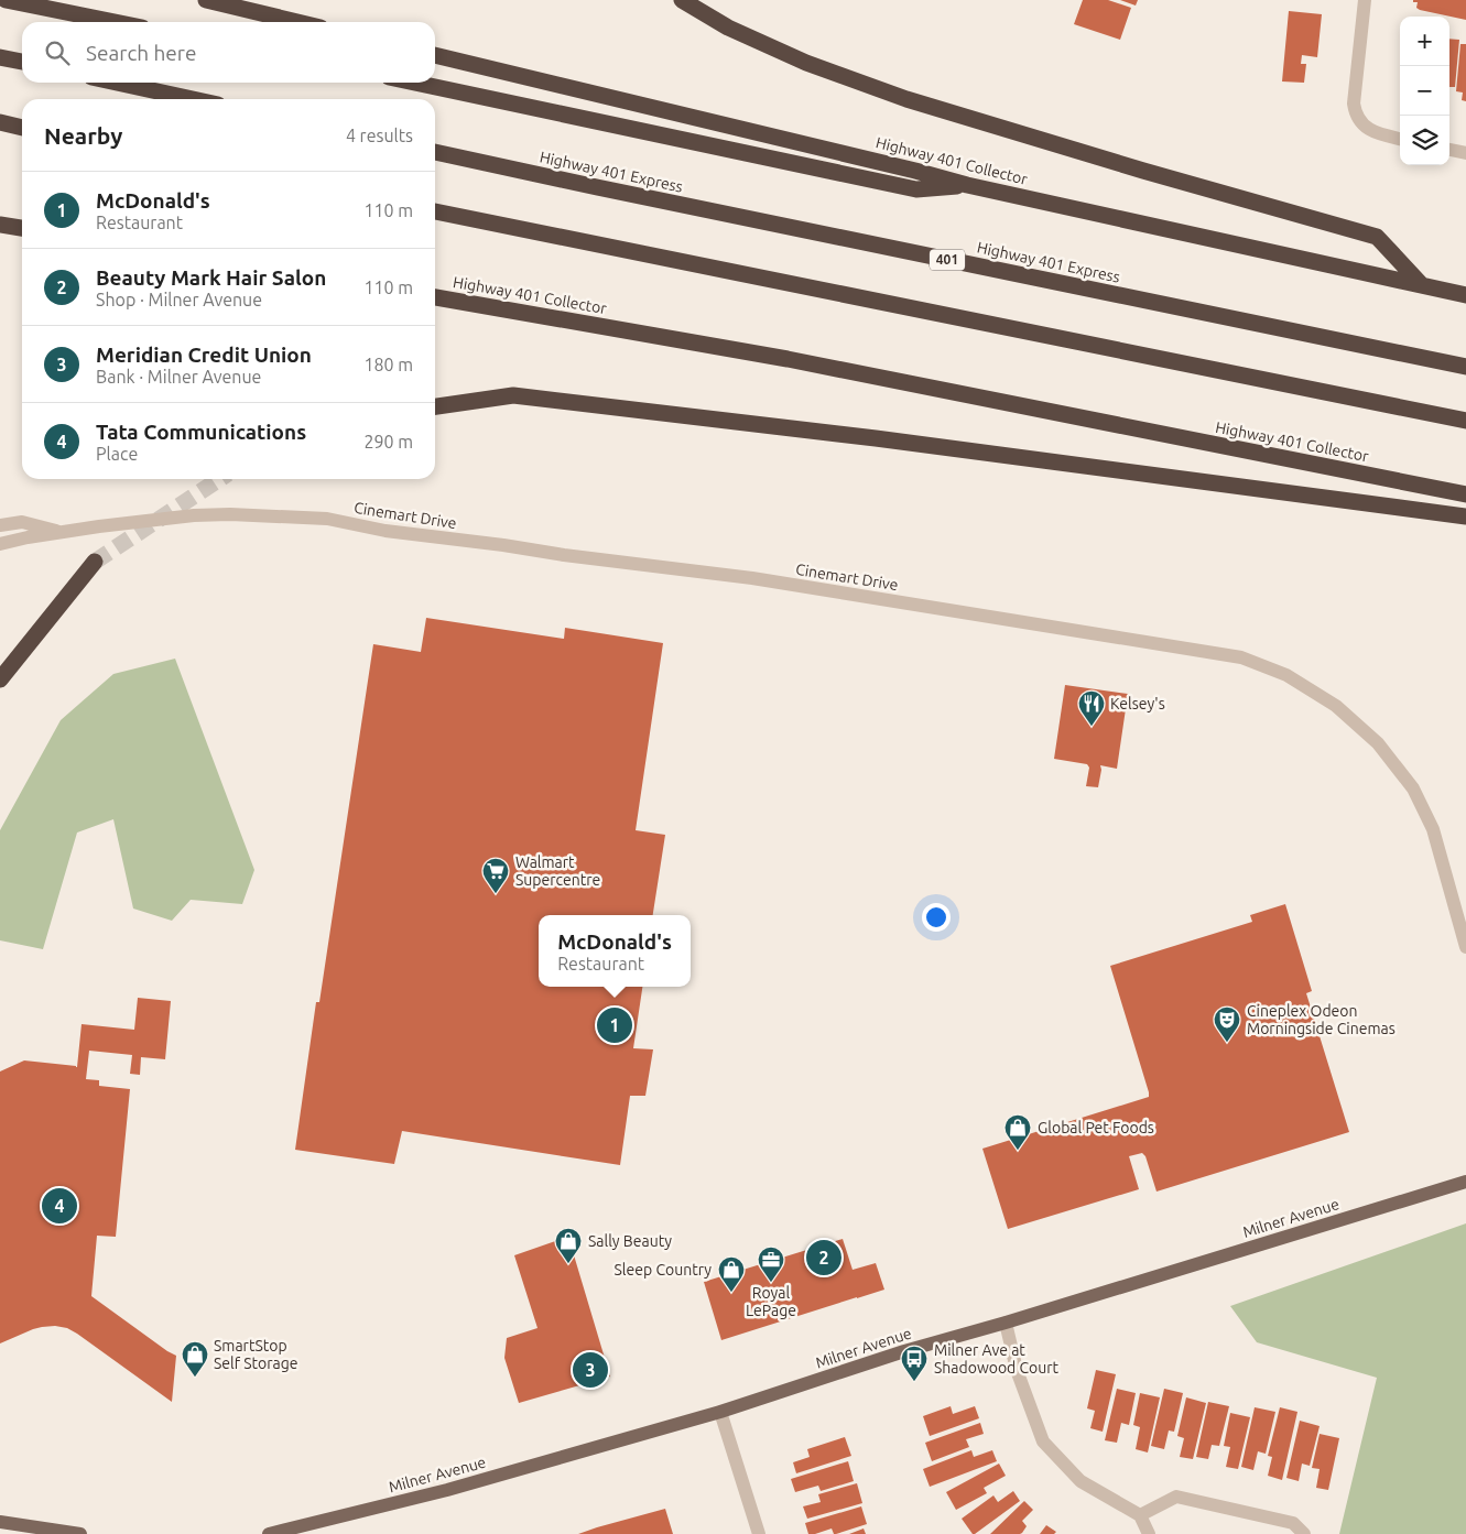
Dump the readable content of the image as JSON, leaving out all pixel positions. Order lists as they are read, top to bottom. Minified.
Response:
{"streets":{"highway":["Highway 401 Collector","Highway 401 Express","401"],"main road":["Milner Avenue"],"street":["Cinemart Drive"]},"places":{"restaurant":["Kelsey's"],"supermarket":["Walmart Supercentre"],"theatre":["Cineplex Odeon Morningside Cinemas"],"shop":["Global Pet Foods","Sally Beauty","Sleep Country","SmartStop Self Storage"],"office":["Royal LePage"],"bus stop":["Milner Ave at Shadowood Court"]},"page":{"map_buttons":["+","−"],"search":"Search here","heading":["Nearby","4 results"],"list":[{"mark":"1","name":"McDonald's","note":"Restaurant","value":"110 m"},{"mark":"2","name":"Beauty Mark Hair Salon","note":"Shop · Milner Avenue","value":"110 m"},{"mark":"3","name":"Meridian Credit Union","note":"Bank · Milner Avenue","value":"180 m"},{"mark":"4","name":"Tata Communications","note":"Place","value":"290 m"}],"popup":["McDonald's","Restaurant"],"pins":["1","4","2","3"]}}
